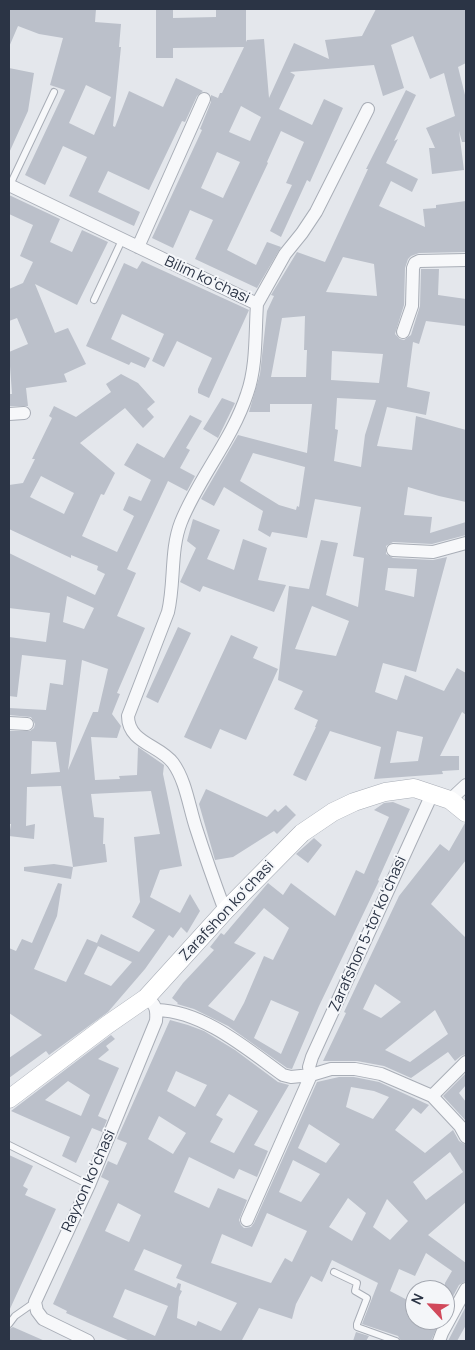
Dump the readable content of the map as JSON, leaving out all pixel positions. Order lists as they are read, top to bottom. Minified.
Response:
{"streets":{"street":["Bilim koʻchasi","Zarafshon koʻchasi","Zarafshon 5-tor koʻchasi","Rayxon koʻchasi"]},"crossings":[["Zarafshon koʻchasi","Zarafshon 5-tor koʻchasi"],["Zarafshon koʻchasi","Rayxon koʻchasi"]],"north":"top left"}
